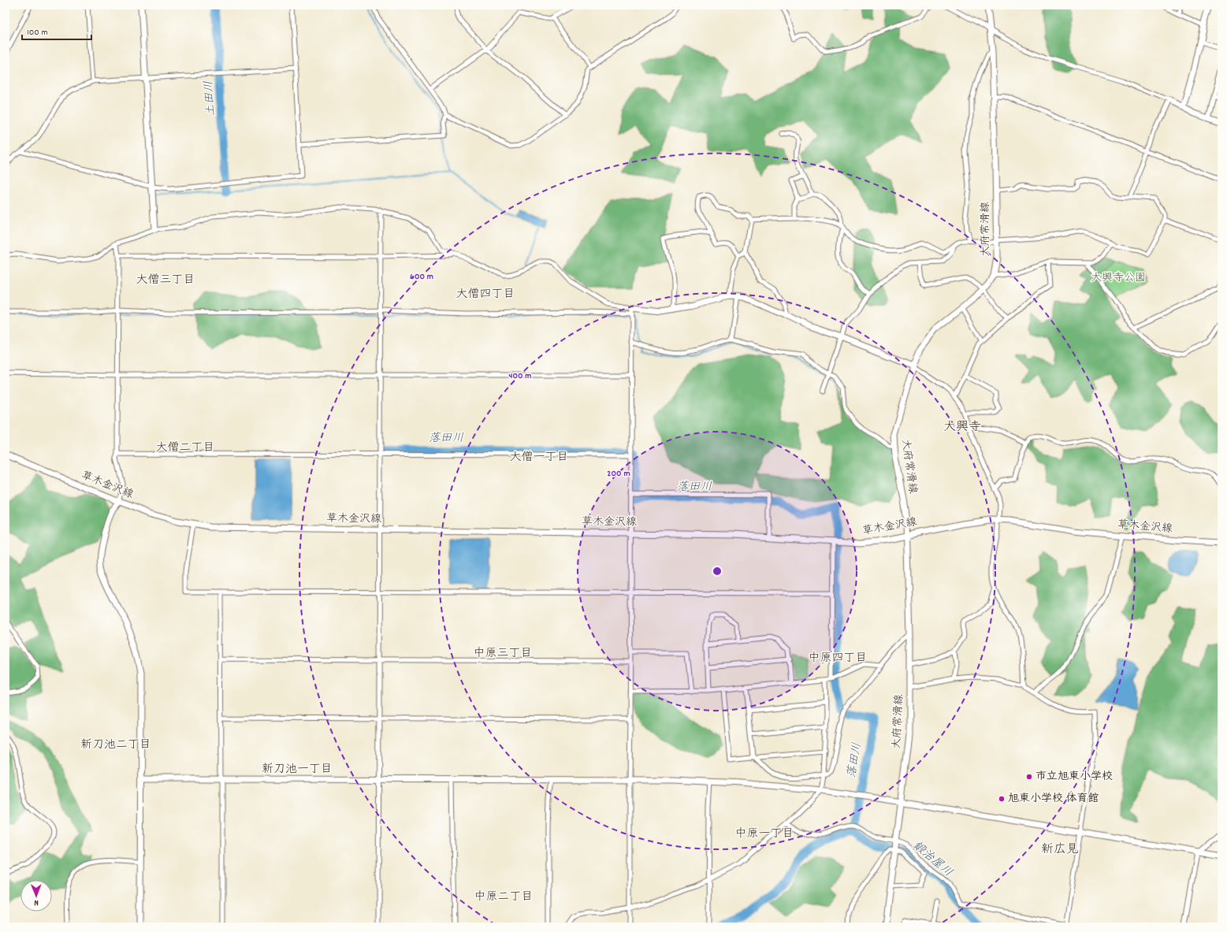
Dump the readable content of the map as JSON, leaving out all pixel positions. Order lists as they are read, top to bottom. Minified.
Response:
{"streets":{"street":["大府常滑線","草木金沢線"]},"crossings":[["大府常滑線","草木金沢線"]],"districts":["大僧三丁目","大僧四丁目","大興寺","大僧二丁目","大僧一丁目","中原三丁目","中原四丁目","新刀池二丁目","新刀池一丁目","中原一丁目","新広見","中原二丁目"],"water":["土田川","落田川","鍛治屋川"],"parks":["大興寺公園"],"places":["市立旭東小学校","旭東小学校 体育館"],"scale_bar":"100 m","north":"bottom","rings":["600 m","400 m","200 m"]}
